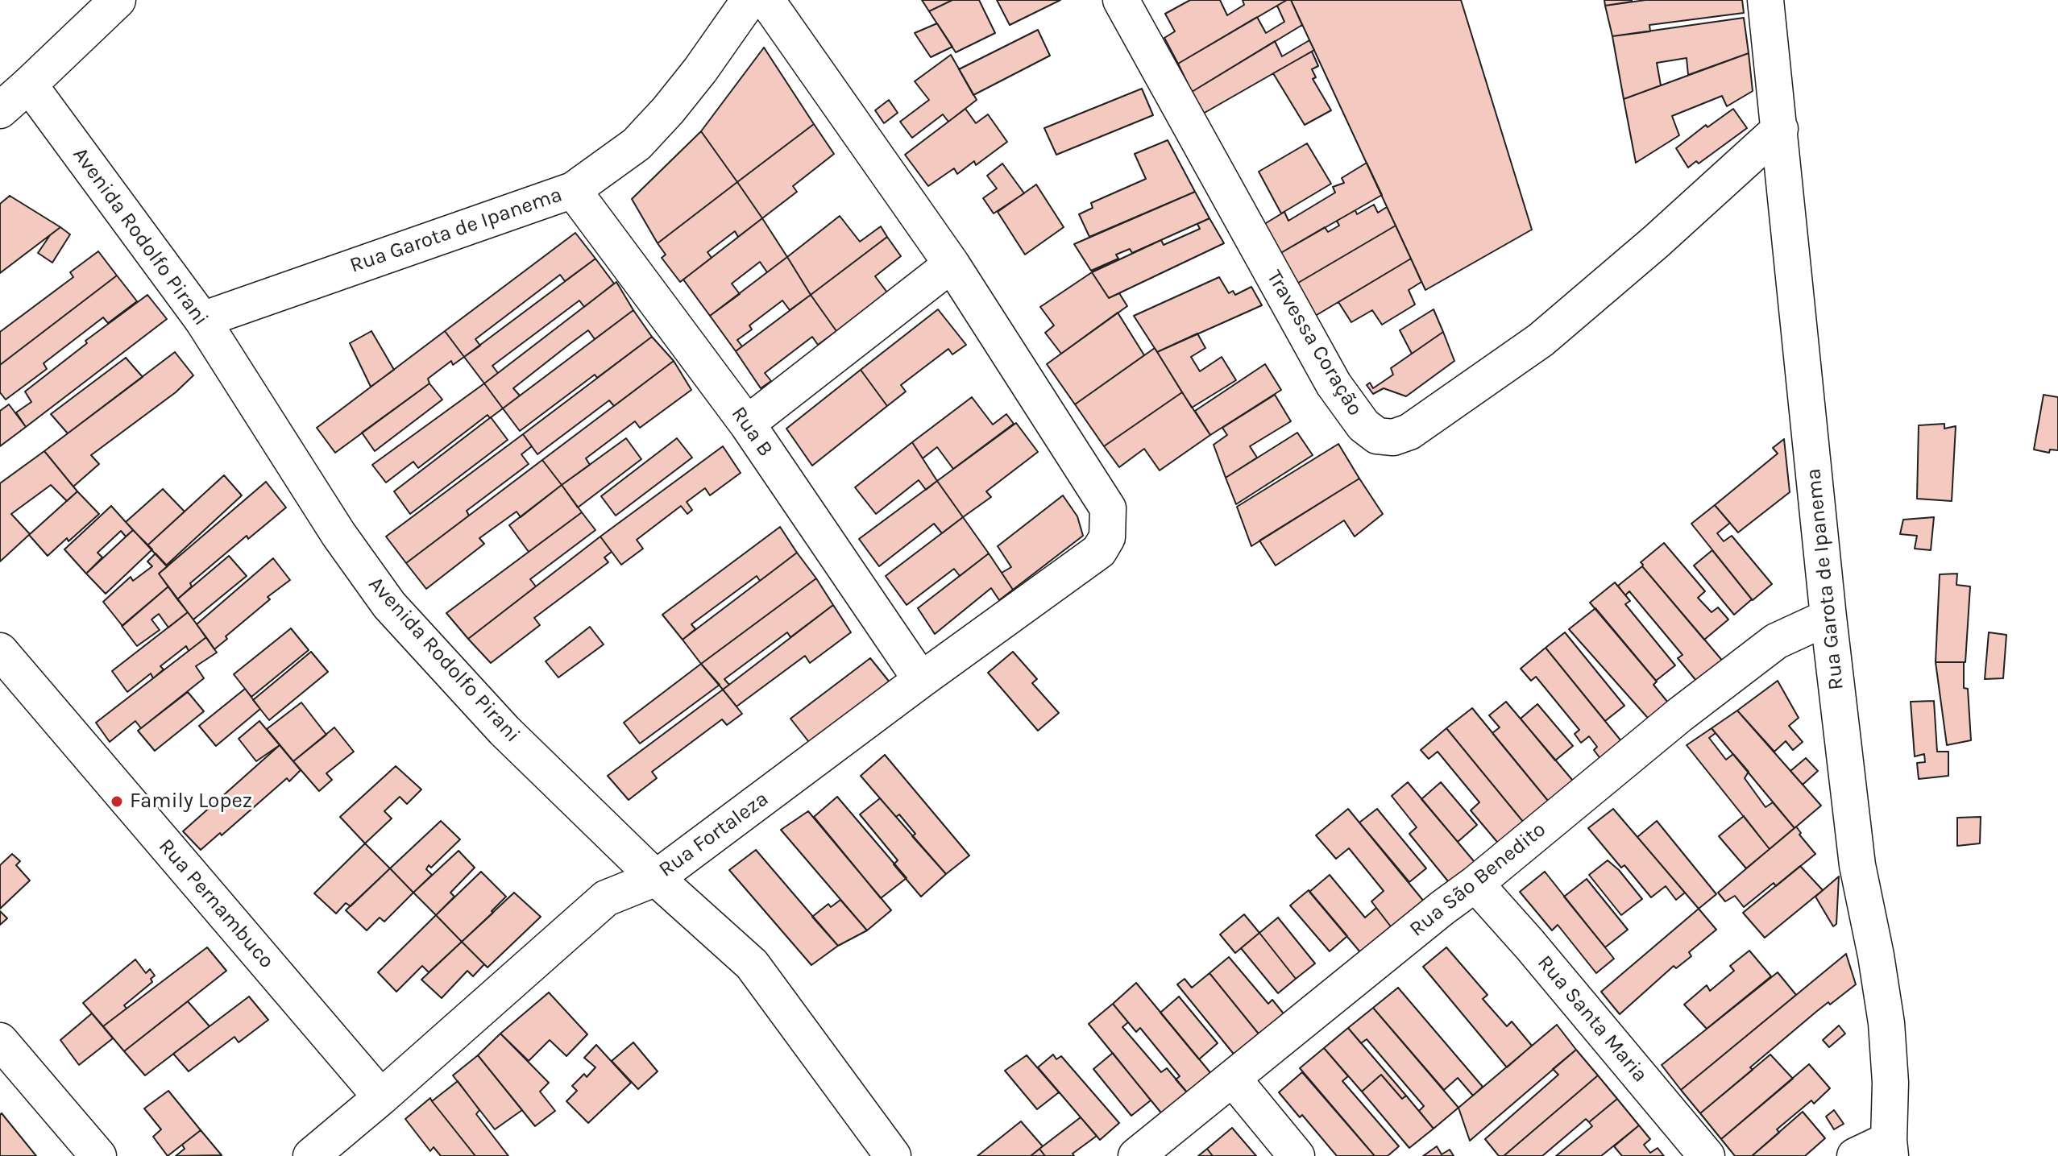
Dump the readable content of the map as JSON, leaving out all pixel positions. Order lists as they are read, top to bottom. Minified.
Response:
{"streets":{"street":["Rua Garota de Ipanema","Avenida Rodolfo Pirani","Travessa Coração","Rua B","Rua Fortaleza","Rua São Benedito","Rua Pernambuco","Rua Santa Maria"]},"crossings":[["Rua Garota de Ipanema","Avenida Rodolfo Pirani"],["Rua Garota de Ipanema","Travessa Coração"],["Rua Garota de Ipanema","Rua B"],["Rua Garota de Ipanema","Rua São Benedito"],["Avenida Rodolfo Pirani","Rua Fortaleza"],["Rua B","Rua Fortaleza"],["Rua Fortaleza","Rua Pernambuco"],["Rua São Benedito","Rua Santa Maria"]],"places":["Family Lopez"]}
